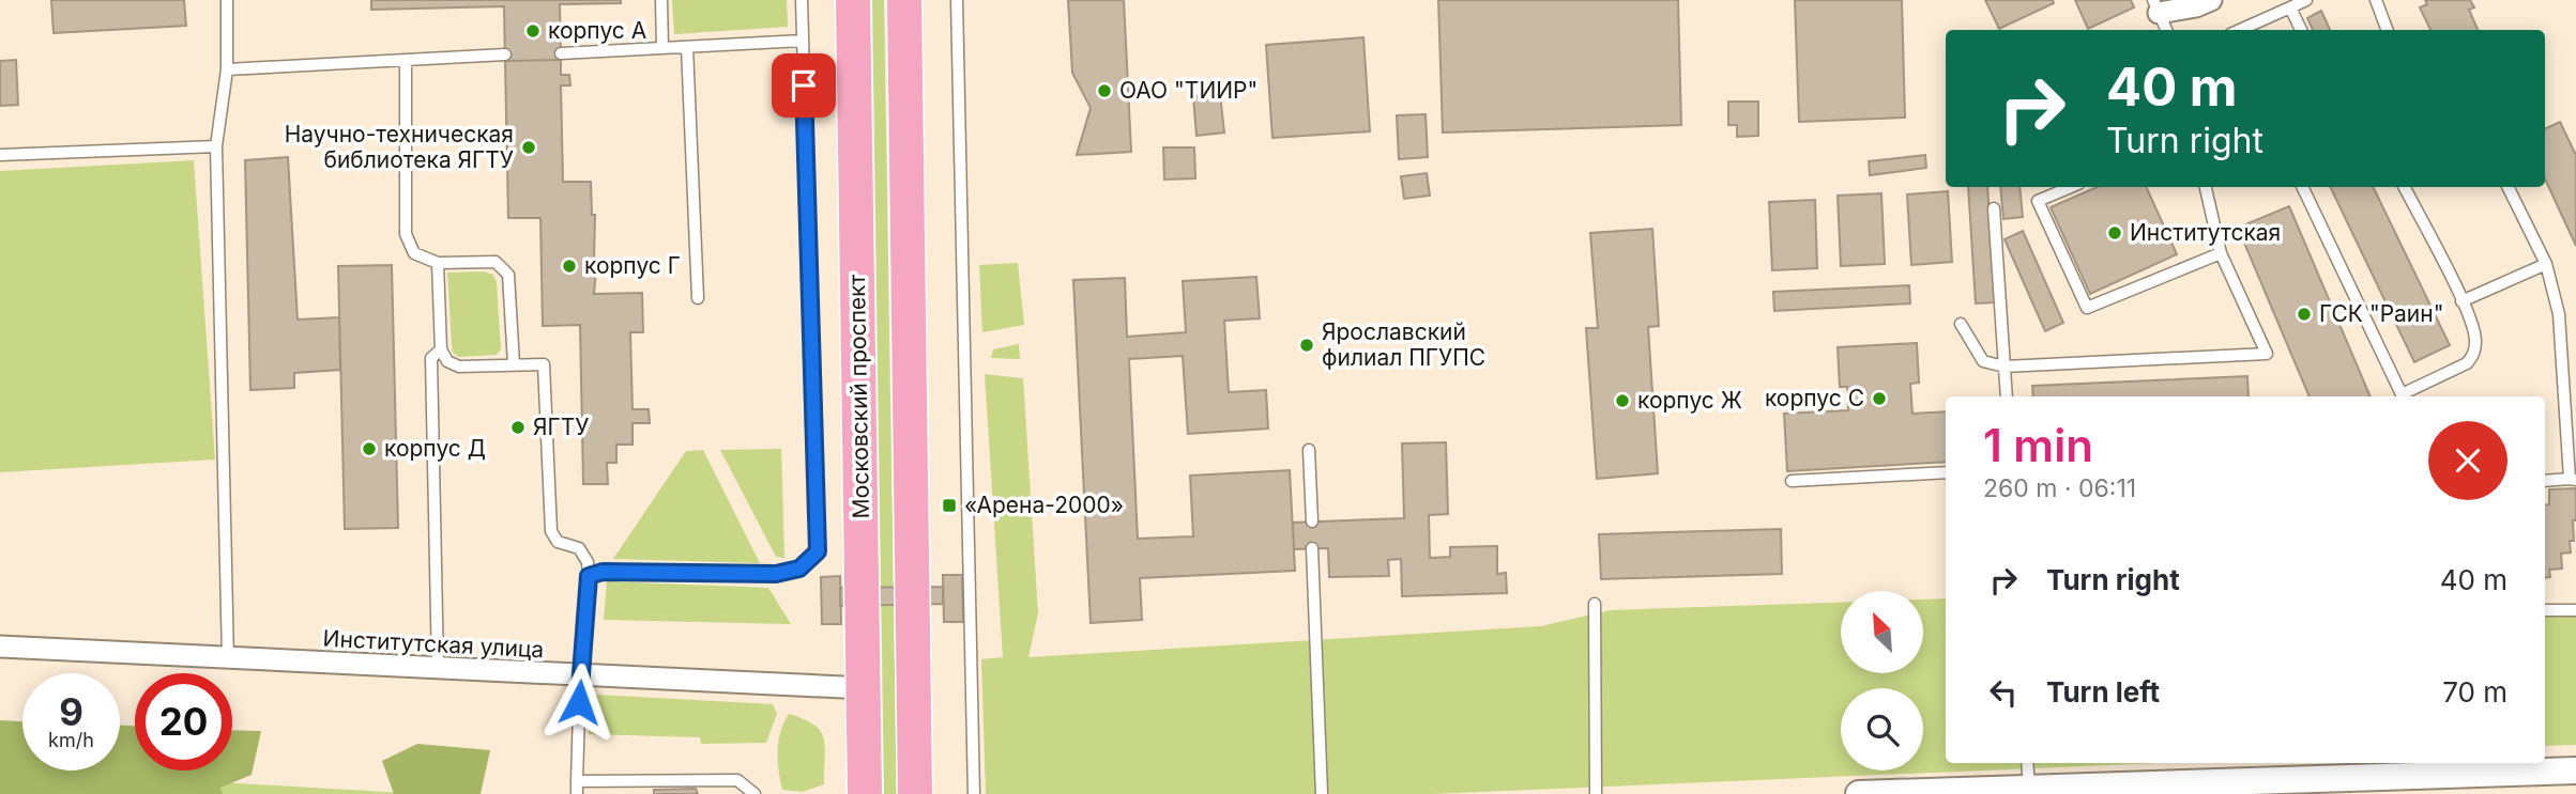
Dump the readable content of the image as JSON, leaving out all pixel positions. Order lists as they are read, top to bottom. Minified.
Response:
{"streets":{"main road":["Московский проспект"],"street":["Институтская улица"]},"crossings":[["Московский проспект","Институтская улица"]],"places":{"other":["корпус А","ОАО \"ТИИР\"","Научно-техническая библиотека ЯГТУ","Институтская","корпус Г","ГСК \"Раин\"","Ярославский филиал ПГУПС","корпус С","корпус Ж","ЯГТУ","корпус Д"],"transit":["«Арена-2000»"]},"north":"top left","page":{"turn":["40 m","Turn right"],"heading":["1 min","260 m · 06:11"],"list":[{"name":"Turn right","value":"40 m"},{"name":"Turn left","value":"70 m"}],"speed":"9 km/h","limit":"20"}}
